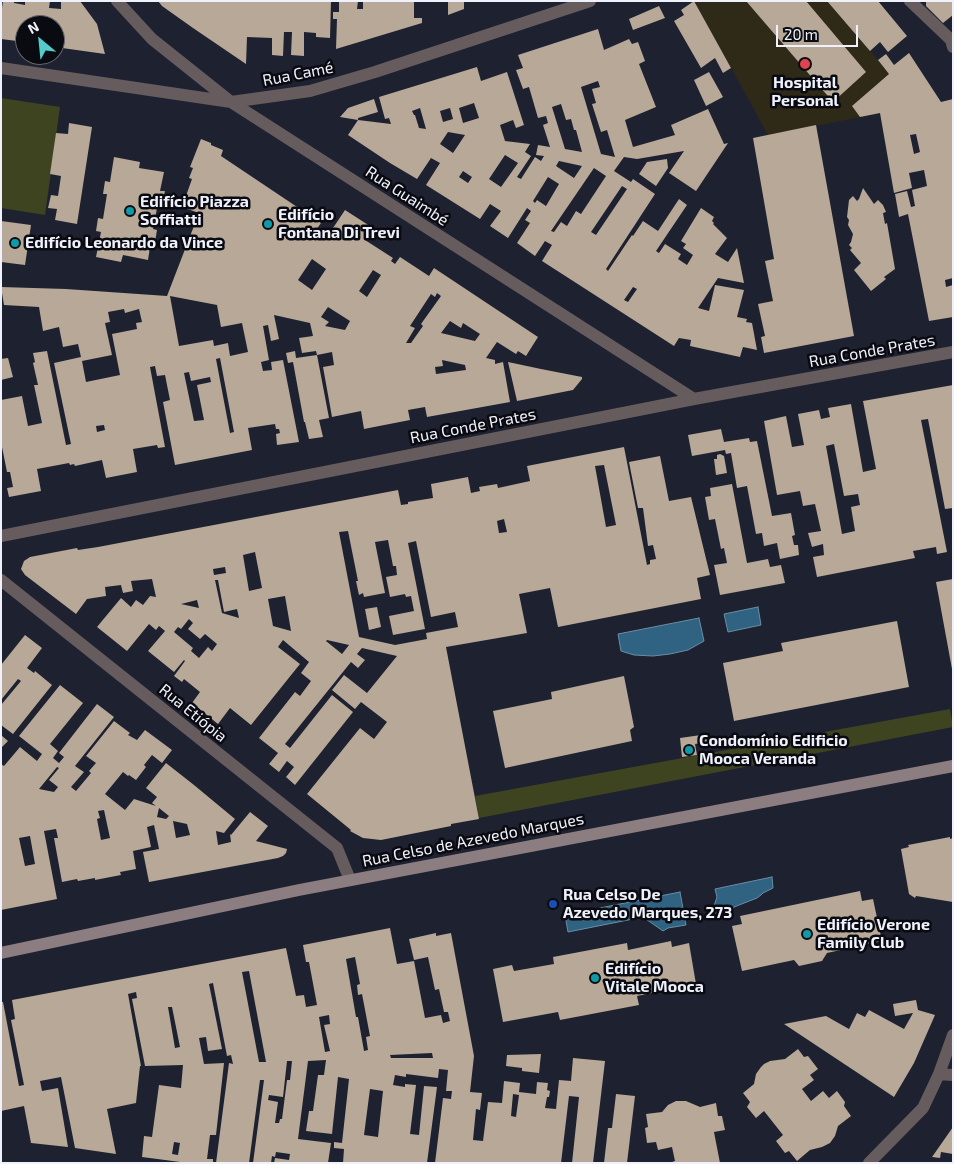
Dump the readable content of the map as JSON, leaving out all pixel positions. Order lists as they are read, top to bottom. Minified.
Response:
{"streets":{"main road":["Rua Celso de Azevedo Marques"],"street":["Rua Camé","Rua Guaimbé","Rua Conde Prates","Rua Etiópia"]},"crossings":[["Rua Camé","Rua Guaimbé"],["Rua Guaimbé","Rua Conde Prates"],["Rua Etiópia","Rua Celso de Azevedo Marques"]],"places":["Hospital Personal","Edifício Piazza Soffiatti","Edifício Fontana Di Trevi","Edifício Leonardo da Vince","Condomínio Edificio Mooca Veranda","Rua Celso De Azevedo Marques, 273","Edifício Verone Family Club","Edifício Vitale Mooca"],"scale_bar":"20 m","north":"top left"}
